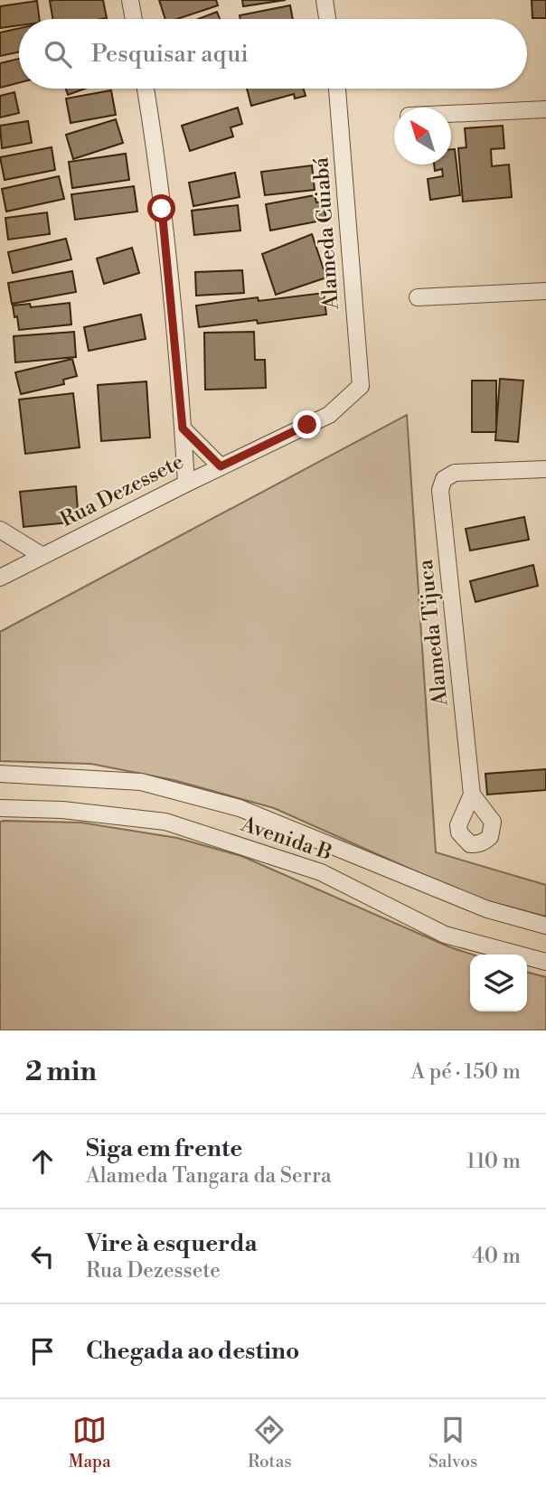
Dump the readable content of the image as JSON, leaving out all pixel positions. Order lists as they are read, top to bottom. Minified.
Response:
{"streets":{"street":["Alameda Cuiabá","Rua Dezessete","Alameda Tijuca","Avenida B"]},"crossings":[["Alameda Cuiabá","Rua Dezessete"]],"north":"top left","page":{"search":"Pesquisar aqui","heading":["2 min","A pé · 150 m"],"list":[["Siga em frente","Alameda Tangara da Serra","110 m"],["Vire à esquerda","Rua Dezessete","40 m"],"Chegada ao destino"],"nav":["Mapa","Rotas","Salvos"]}}
